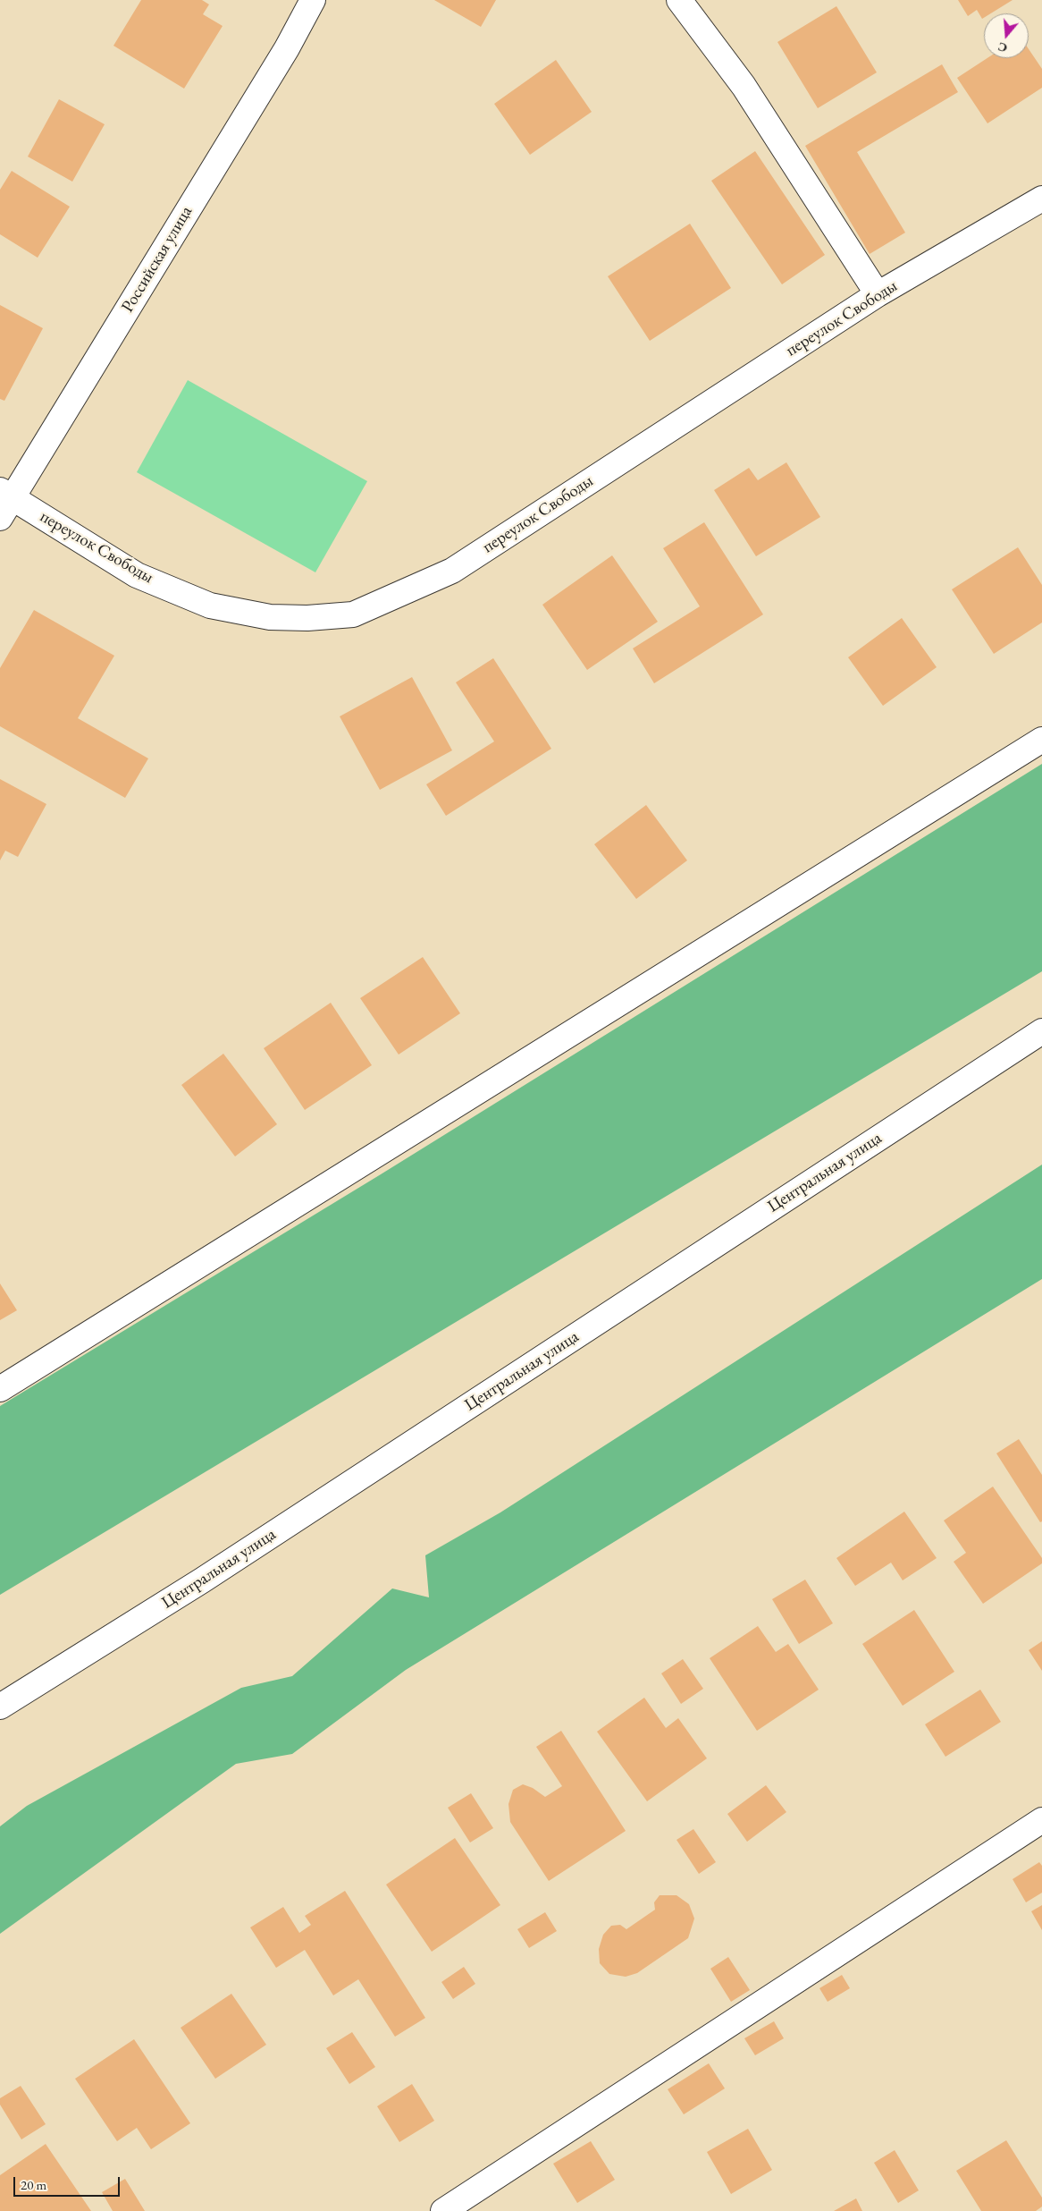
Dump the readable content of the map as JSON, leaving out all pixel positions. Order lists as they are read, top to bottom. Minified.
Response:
{"streets":{"street":["Российская улица","переулок Свободы","Центральная улица"]},"crossings":[["Российская улица","переулок Свободы"]],"scale_bar":"20 m","north":"bottom"}
